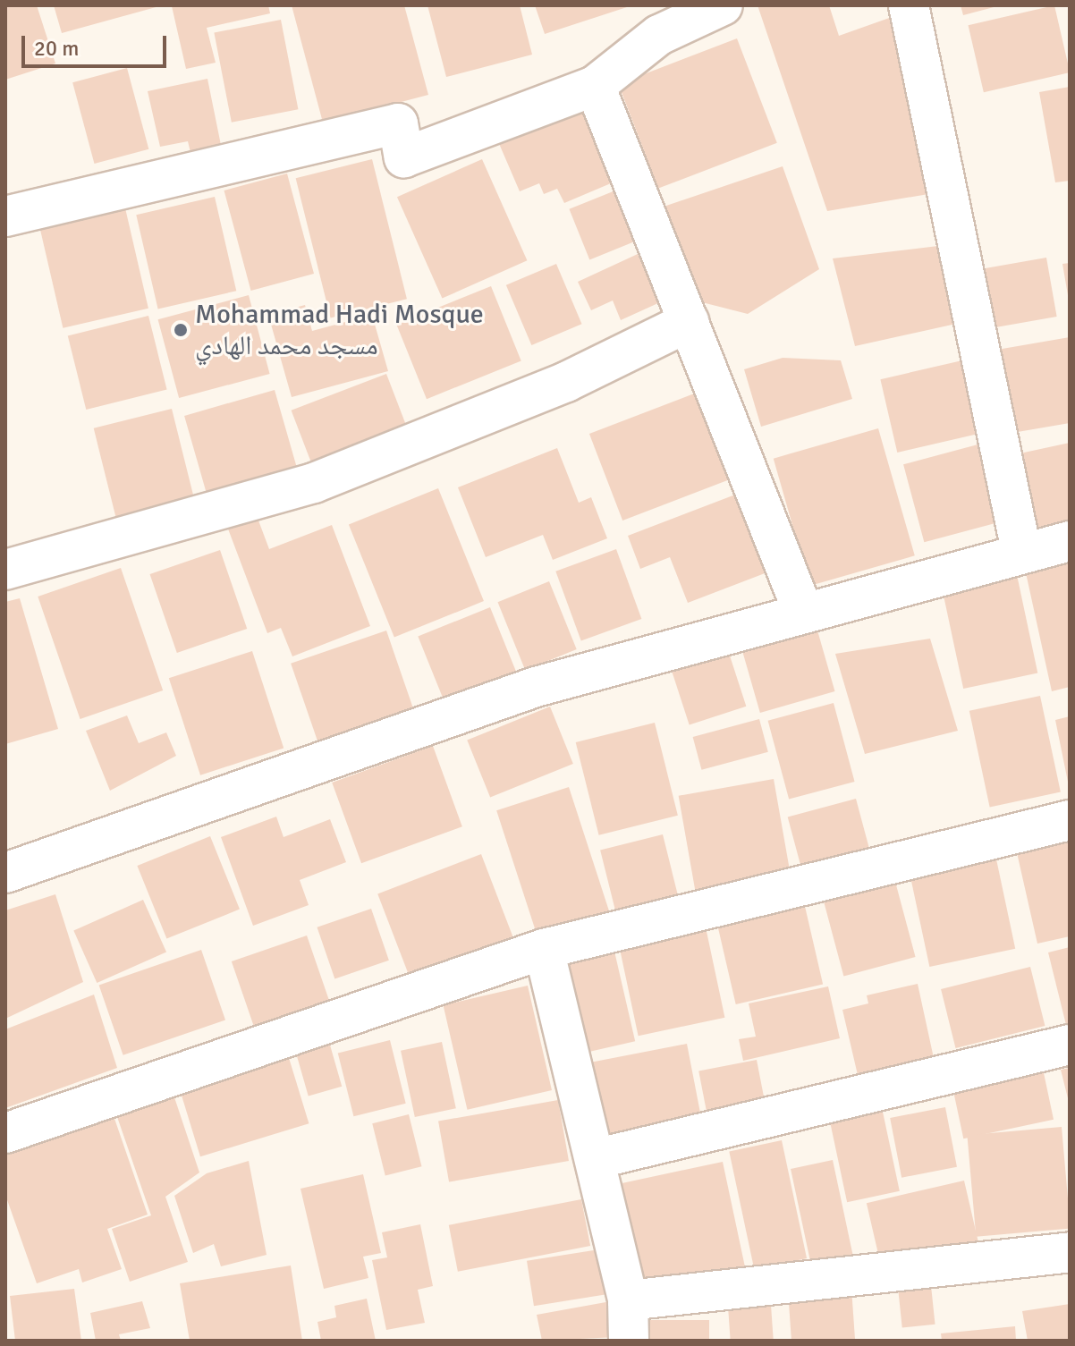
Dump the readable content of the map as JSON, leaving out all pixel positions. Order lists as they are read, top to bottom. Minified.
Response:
{"places":["Mohammad Hadi Mosque مسجد محمد الهادي"],"scale_bar":"20 m"}
